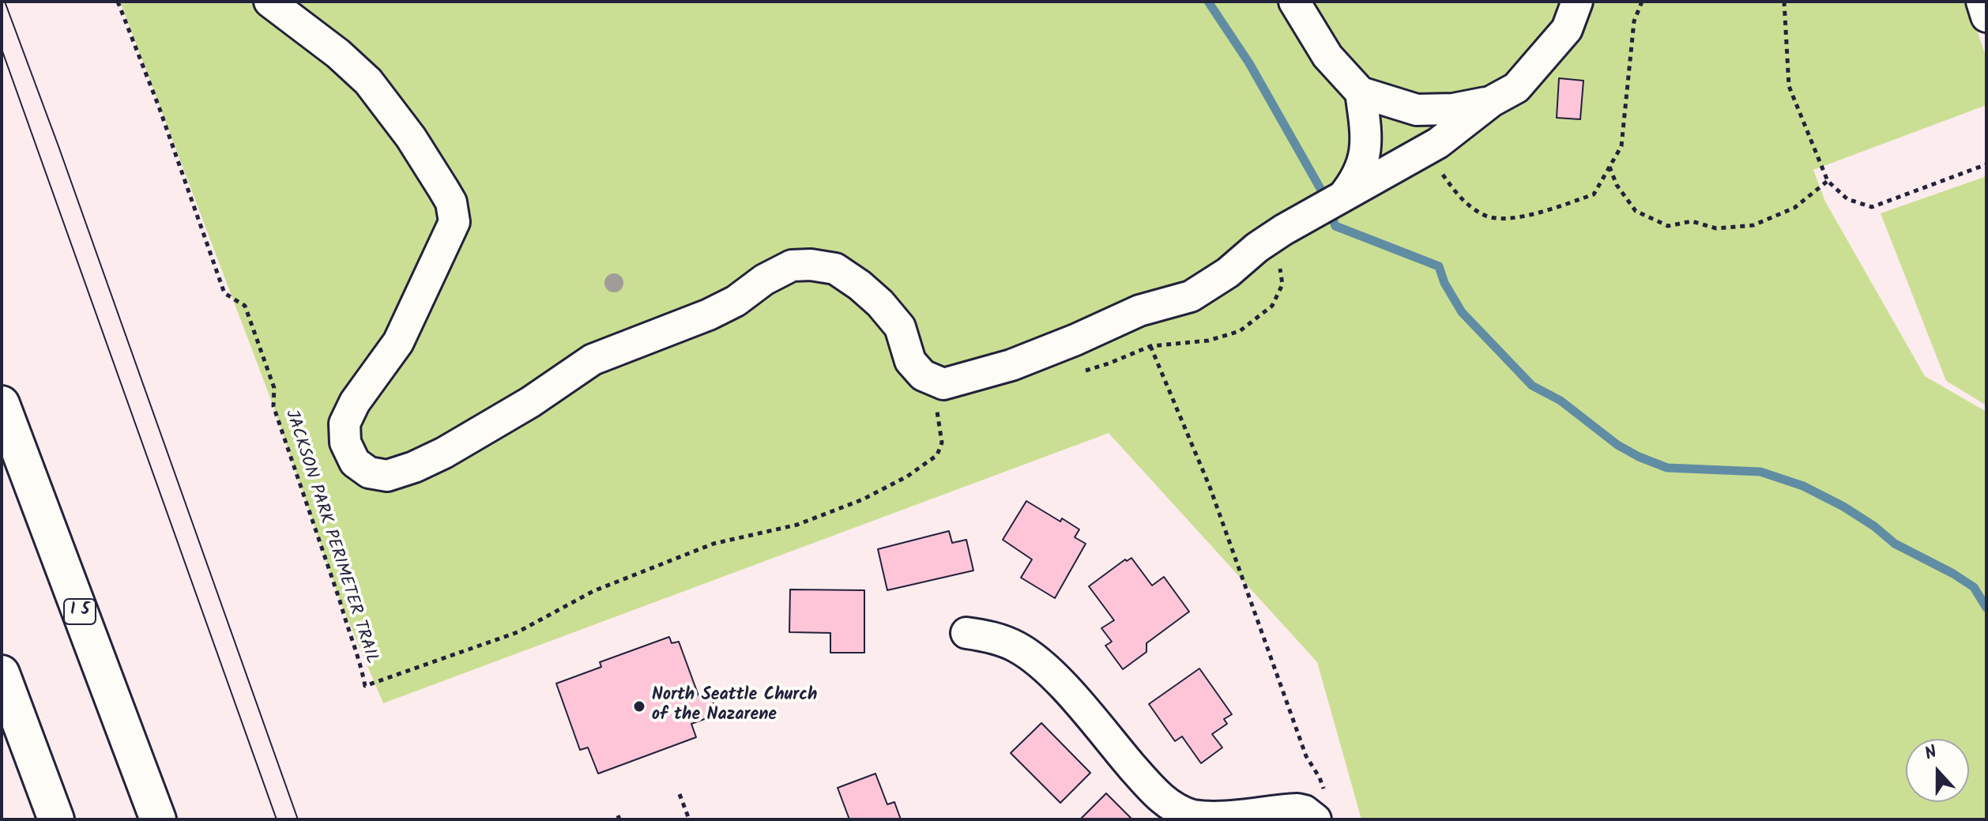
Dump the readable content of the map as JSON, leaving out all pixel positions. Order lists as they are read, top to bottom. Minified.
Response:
{"streets":{"highway":["I 5"],"path":["JACKSON PARK PERIMETER TRAIL"]},"places":["North Seattle Church of the Nazarene"],"north":"top"}
